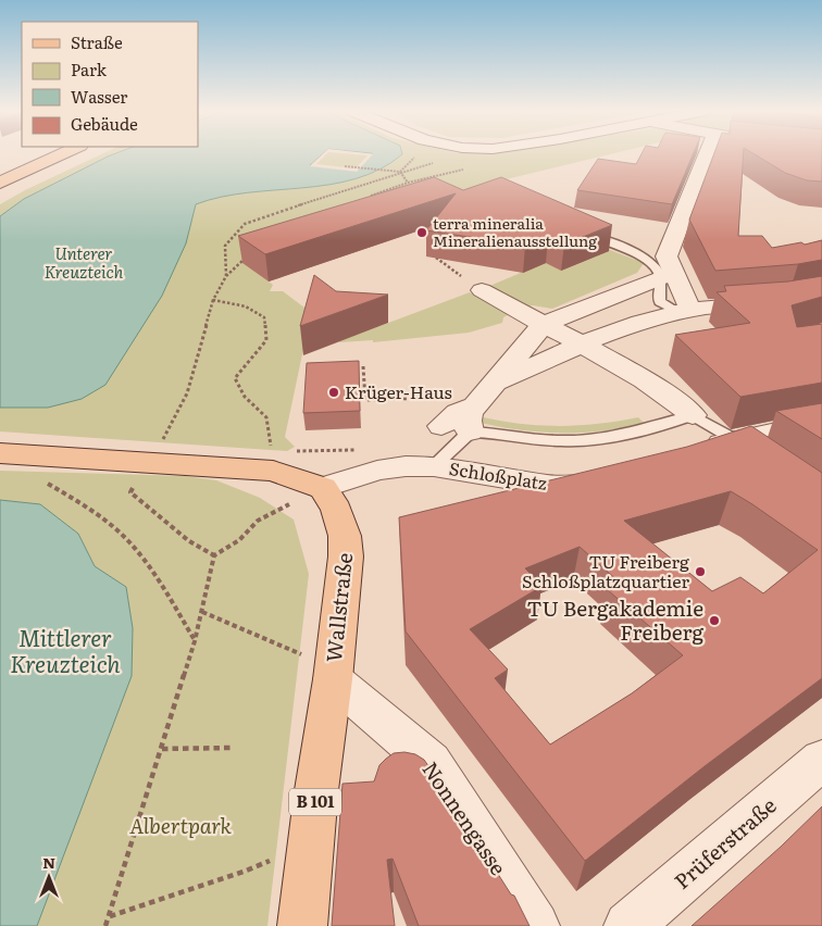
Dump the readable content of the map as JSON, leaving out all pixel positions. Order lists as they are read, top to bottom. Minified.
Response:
{"streets":{"main road":["Wallstraße","B 101"],"street":["Schloßplatz","Nonnengasse","Prüferstraße"]},"crossings":[["Schloßplatz","Wallstraße"],["Wallstraße","Nonnengasse"]],"water":["Unterer Kreuzteich","Mittlerer Kreuzteich"],"parks":["Albertpark"],"places":["terra mineralia Mineralienausstellung","Krüger-Haus","TU Freiberg Schloßplatzquartier","TU Bergakademie Freiberg"],"legend":["Straße","Park","Wasser","Gebäude"],"north":"top"}
